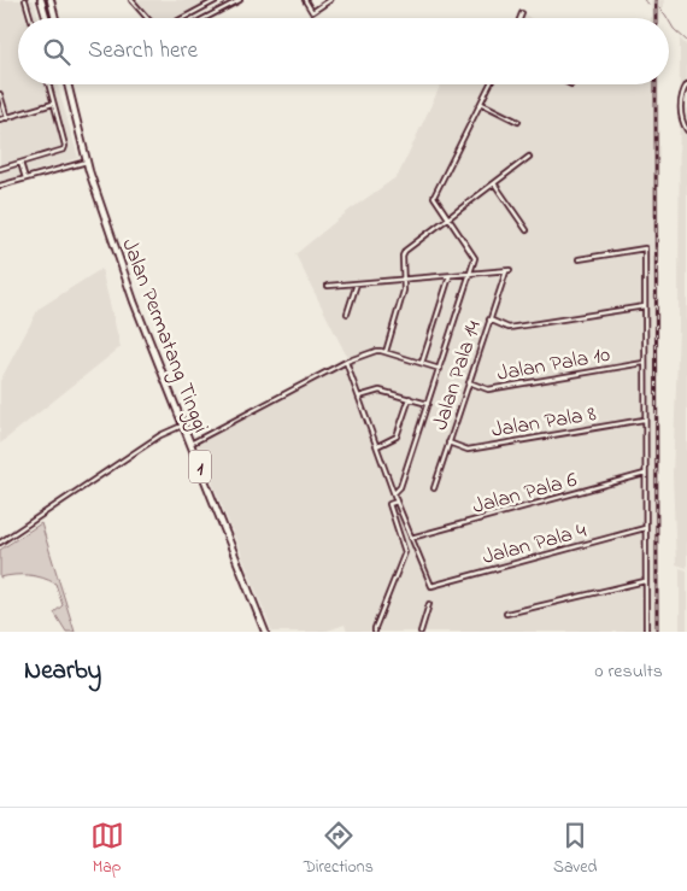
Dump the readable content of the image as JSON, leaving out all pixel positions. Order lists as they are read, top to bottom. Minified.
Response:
{"streets":{"highway":["Jalan Permatang Tinggi","1"],"street":["Jalan Pala 10","Jalan Pala 14","Jalan Pala 8","Jalan Pala 6","Jalan Pala 4"]},"crossings":[["Jalan Pala 10","Jalan Pala 14"],["Jalan Pala 14","Jalan Pala 8"],["Jalan Pala 6","Jalan Pala 4"]],"page":{"search":"Search here","heading":["Nearby","0 results"],"nav":["Map","Directions","Saved"]}}
